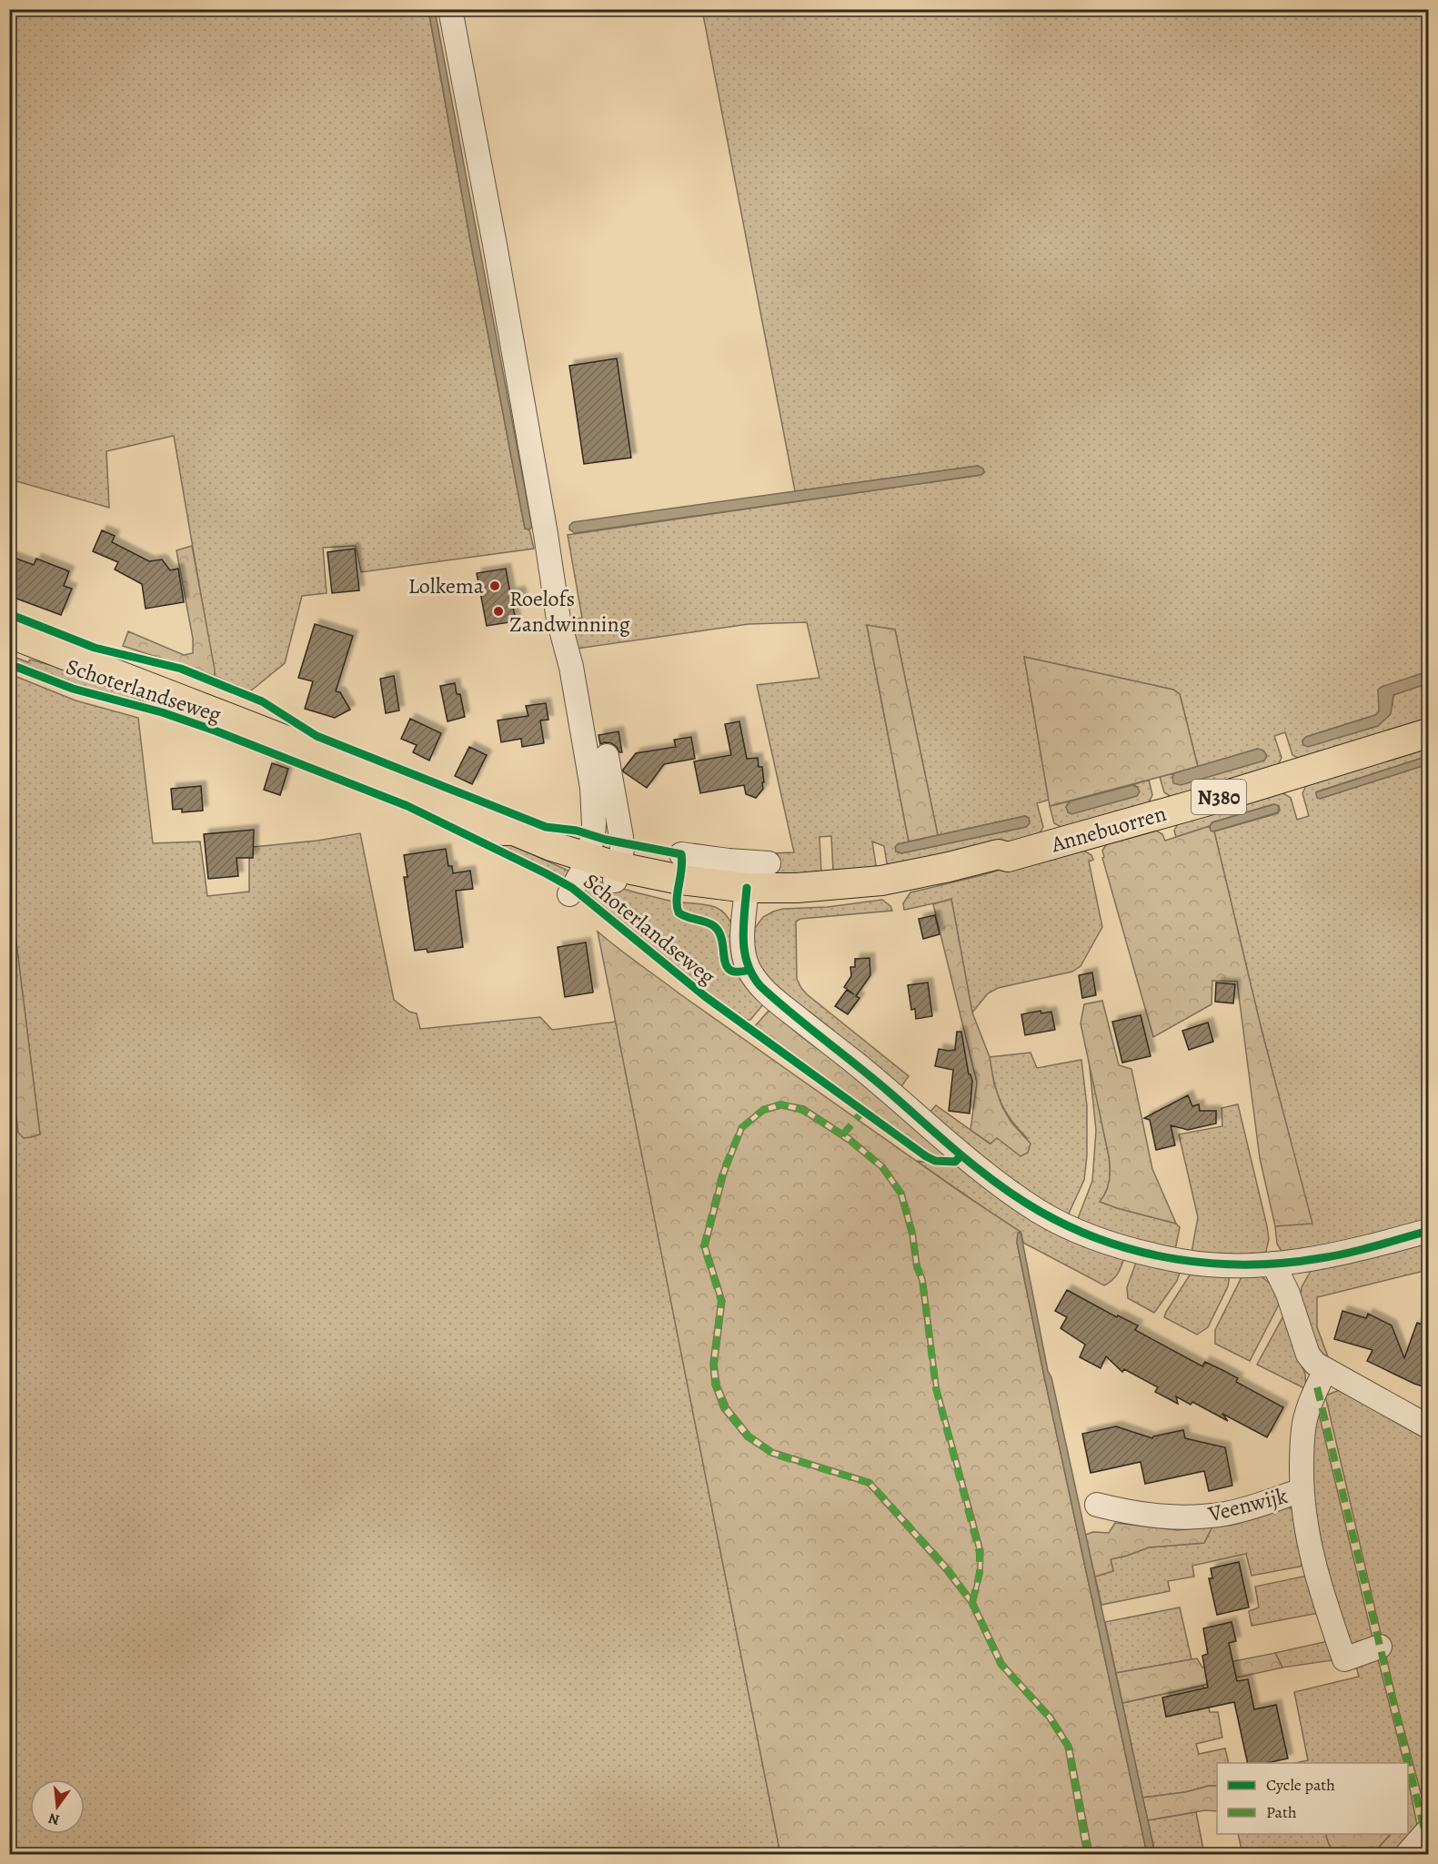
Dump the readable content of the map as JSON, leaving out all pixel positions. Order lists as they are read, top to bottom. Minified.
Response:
{"streets":{"main road":["Schoterlandseweg","N380","Annebuorren"],"street":["Veenwijk"]},"crossings":[["Schoterlandseweg","Annebuorren"]],"places":["Lolkema","Roelofs Zandwinning"],"legend":["Cycle path","Path"],"north":"bottom"}
